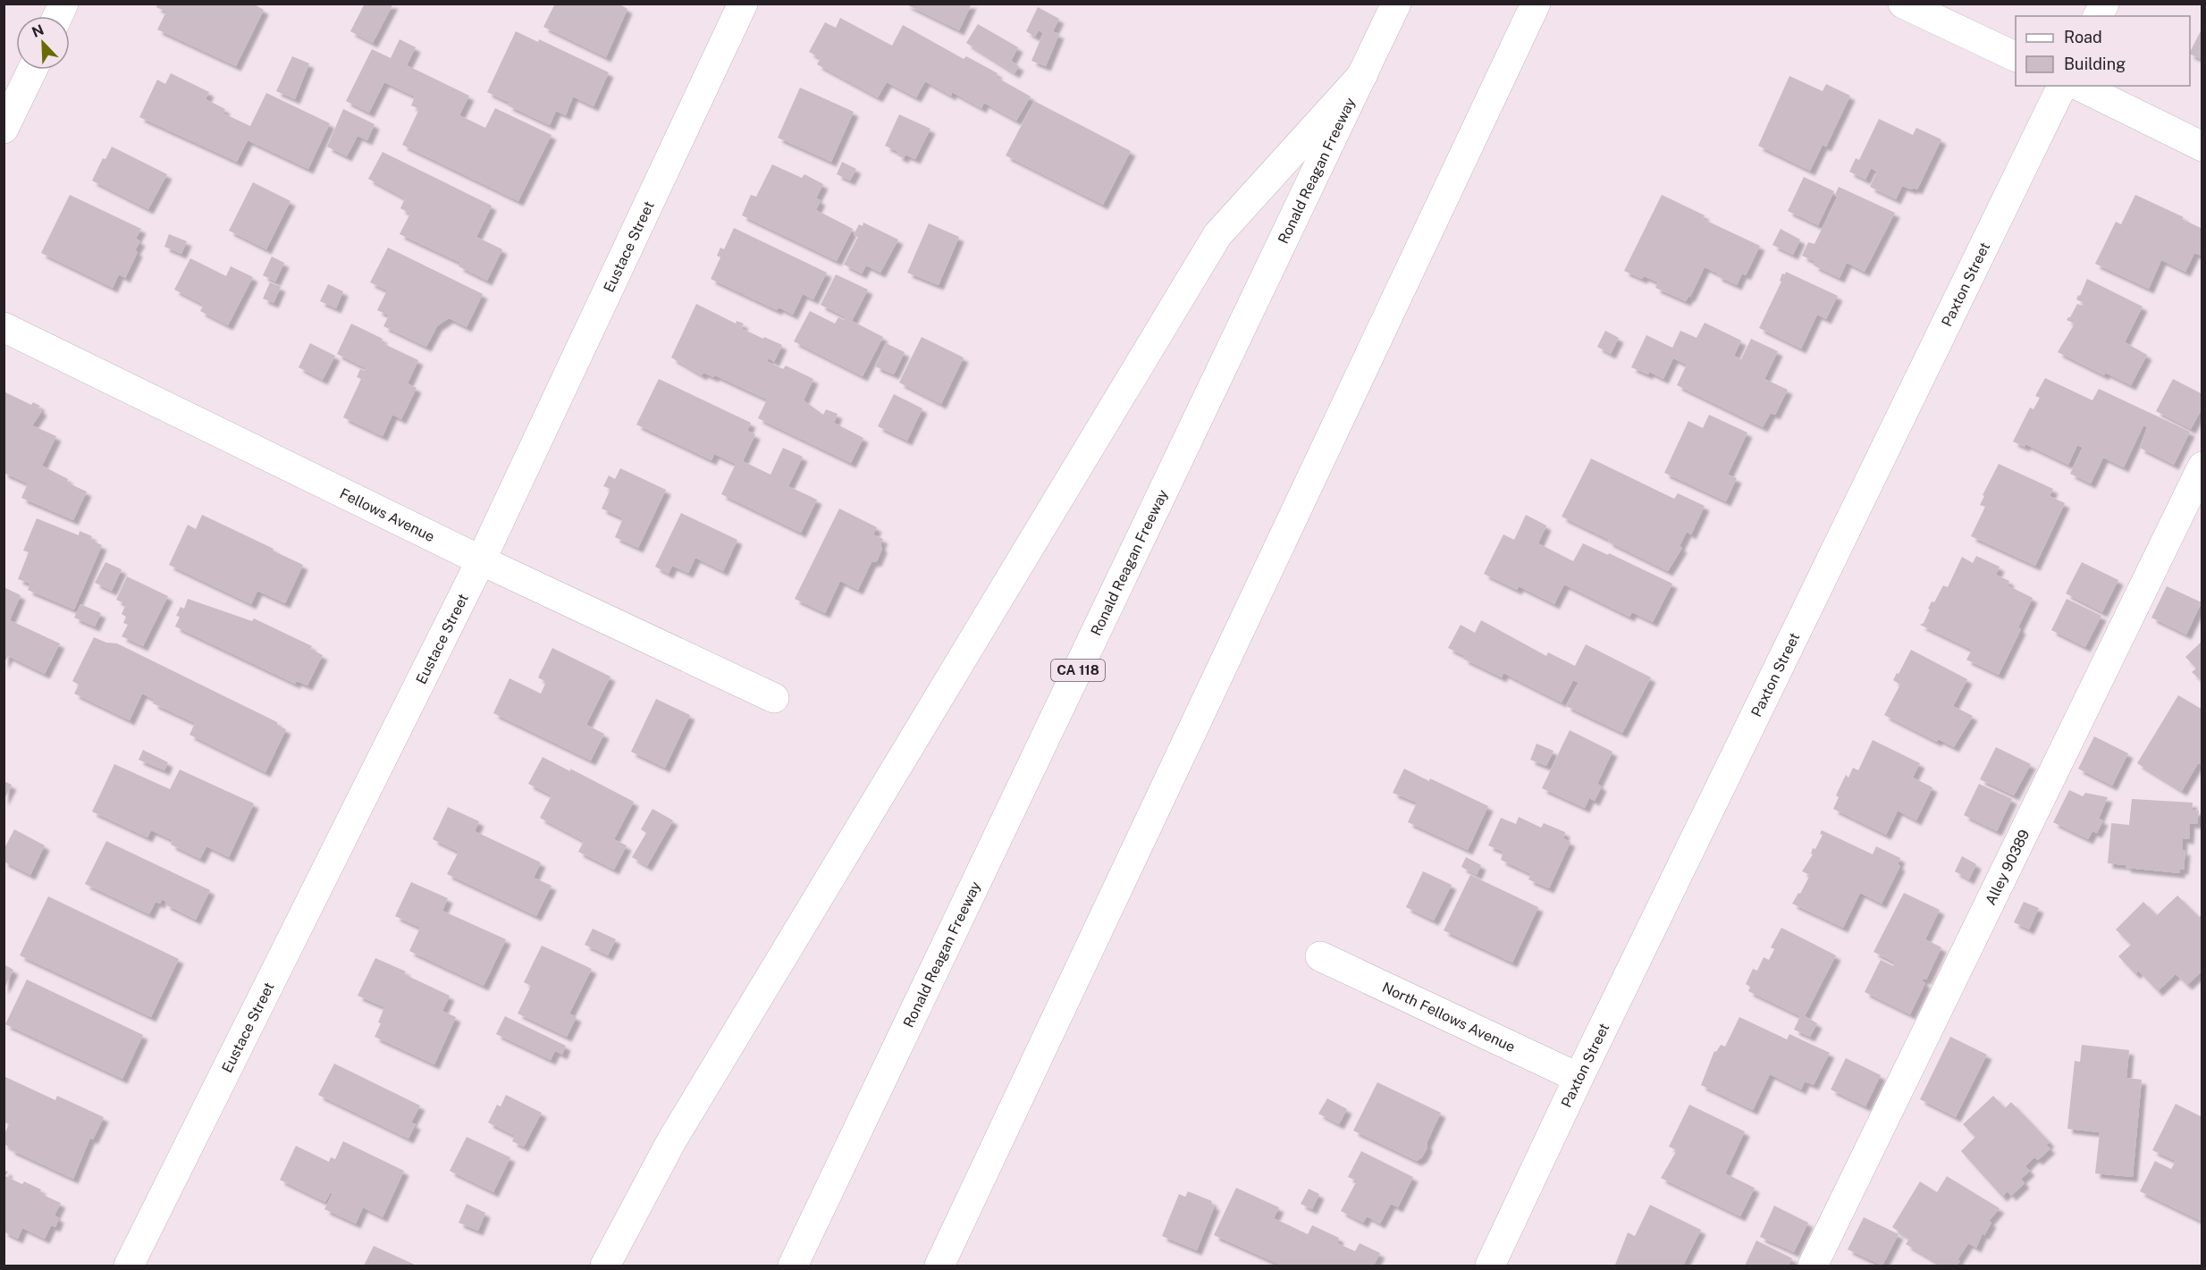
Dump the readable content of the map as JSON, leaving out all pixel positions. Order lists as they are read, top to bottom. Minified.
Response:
{"streets":{"main road":["Ronald Reagan Freeway","Eustace Street","Paxton Street","Fellows Avenue","CA 118","Alley 90389","North Fellows Avenue"]},"crossings":[["Eustace Street","Fellows Avenue"],["Paxton Street","North Fellows Avenue"]],"legend":["Road","Building"],"north":"top left"}
